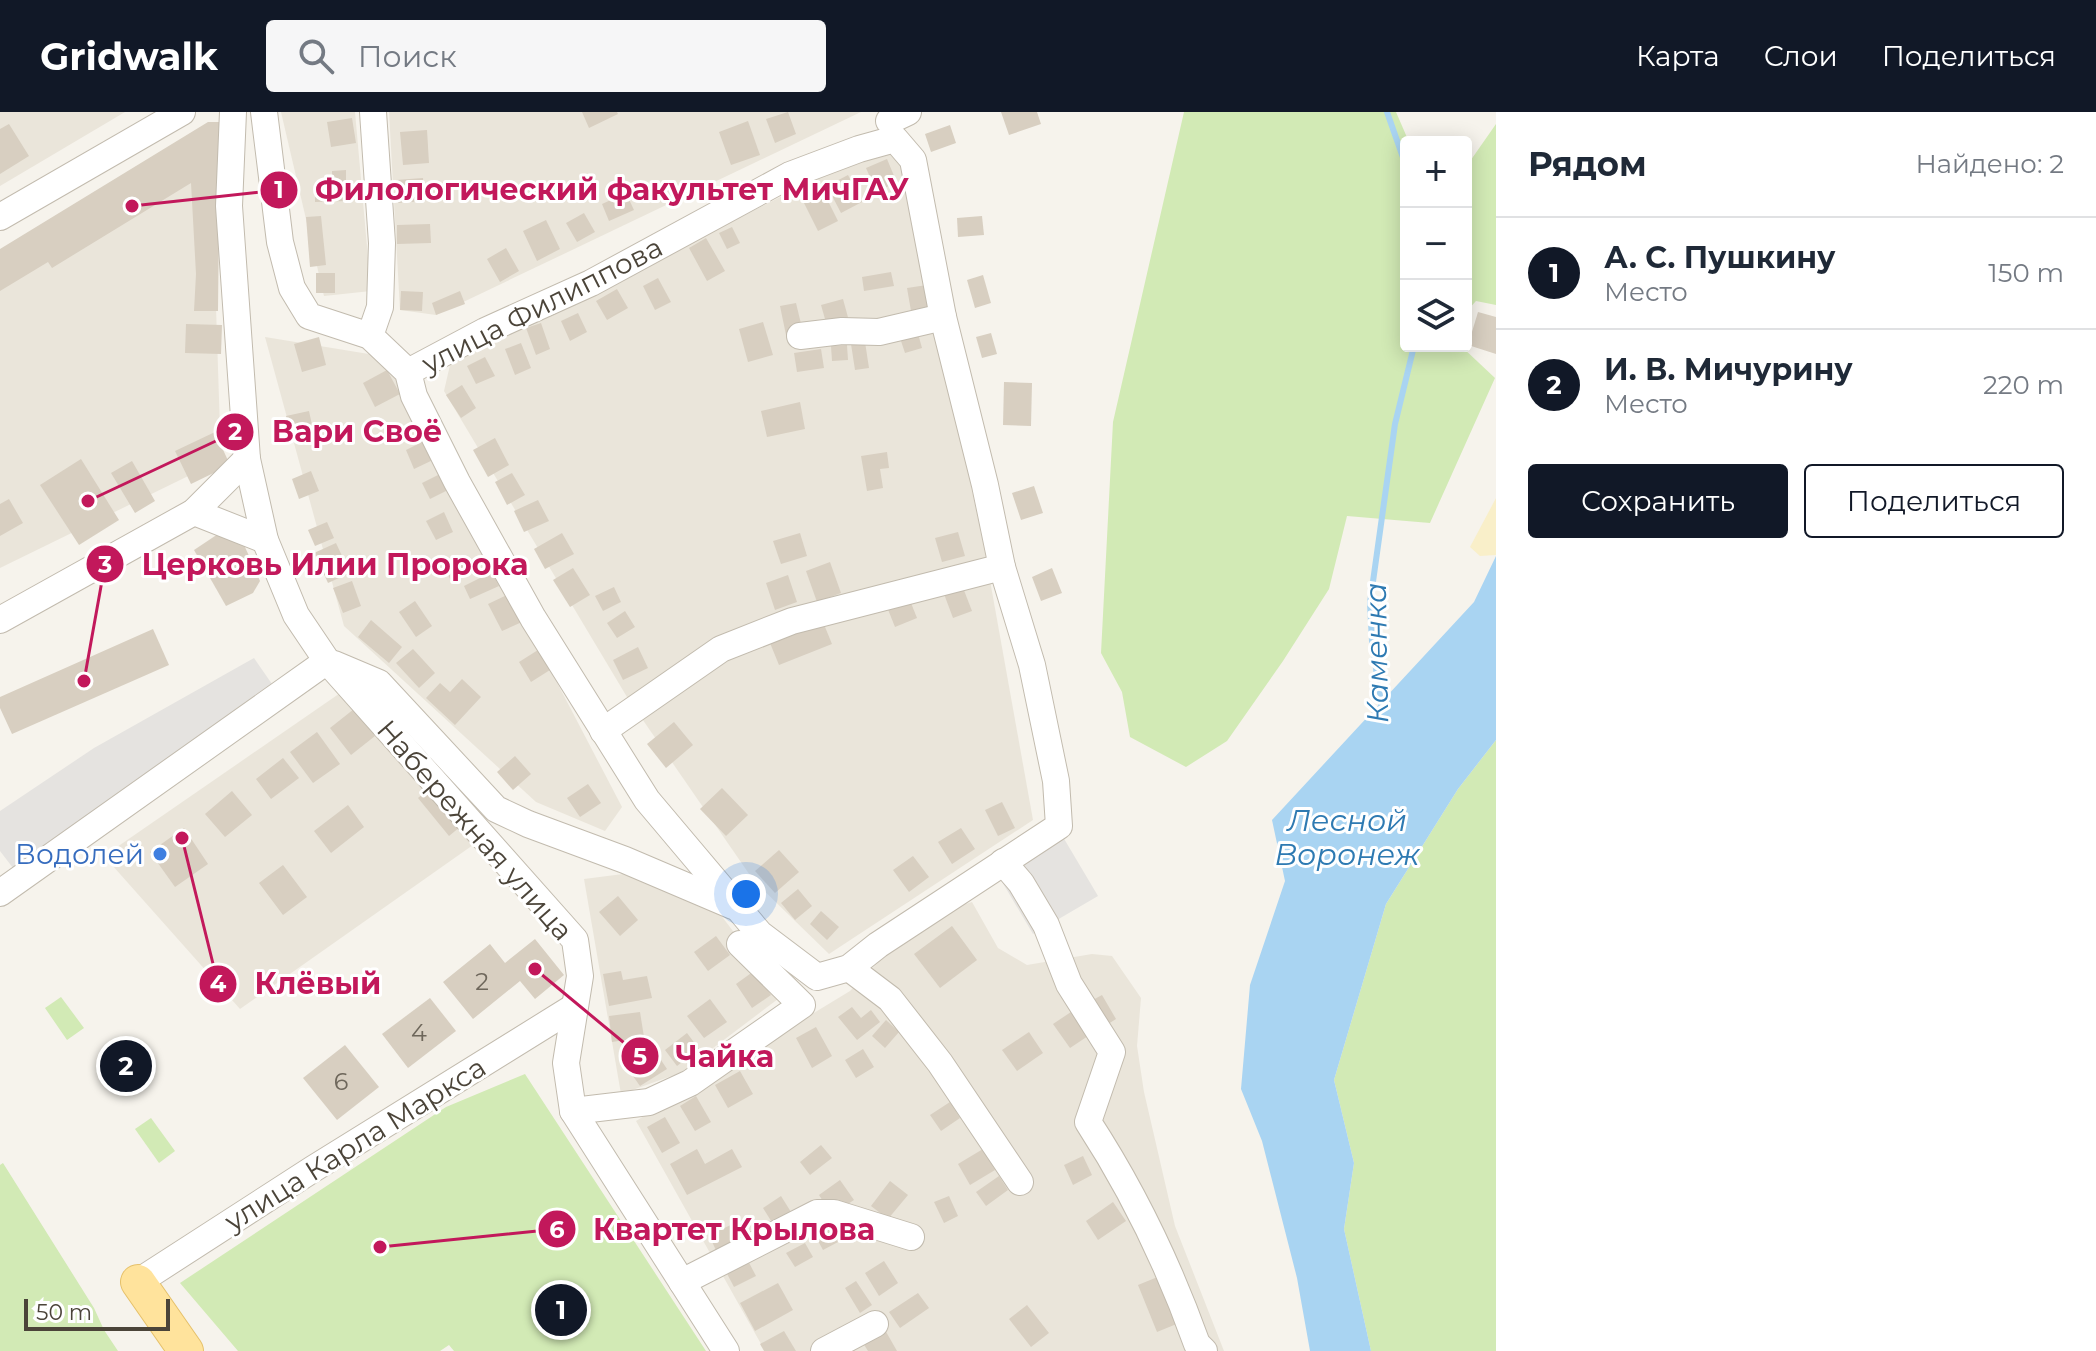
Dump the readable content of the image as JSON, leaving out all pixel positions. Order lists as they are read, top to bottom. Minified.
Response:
{"streets":{"street":["улица Филиппова","Набережная улица","улица Карла Маркса"]},"crossings":[["улица Филиппова","Набережная улица"],["Набережная улица","улица Карла Маркса"]],"water":["Каменка","Лесной Воронеж"],"places":["Филологический факультет МичГАУ","Вари Своё","Церковь Илии Пророка","Клёвый","Водолей","Чайка","Квартет Крылова"],"house_numbers":["2","4","6"],"scale_bar":"50 m","page":{"header":"Gridwalk","search":"Поиск","nav":["Карта","Слои","Поделиться"],"heading":["Рядом","Найдено: 2"],"map_buttons":["+","−"],"list":[{"mark":"1","name":"А. С. Пушкину","note":"Место","value":"150 m"},{"mark":"2","name":"И. В. Мичурину","note":"Место","value":"220 m"}],"buttons":["Сохранить","Поделиться"],"pins":["2","1"],"scale":"50 m"}}
